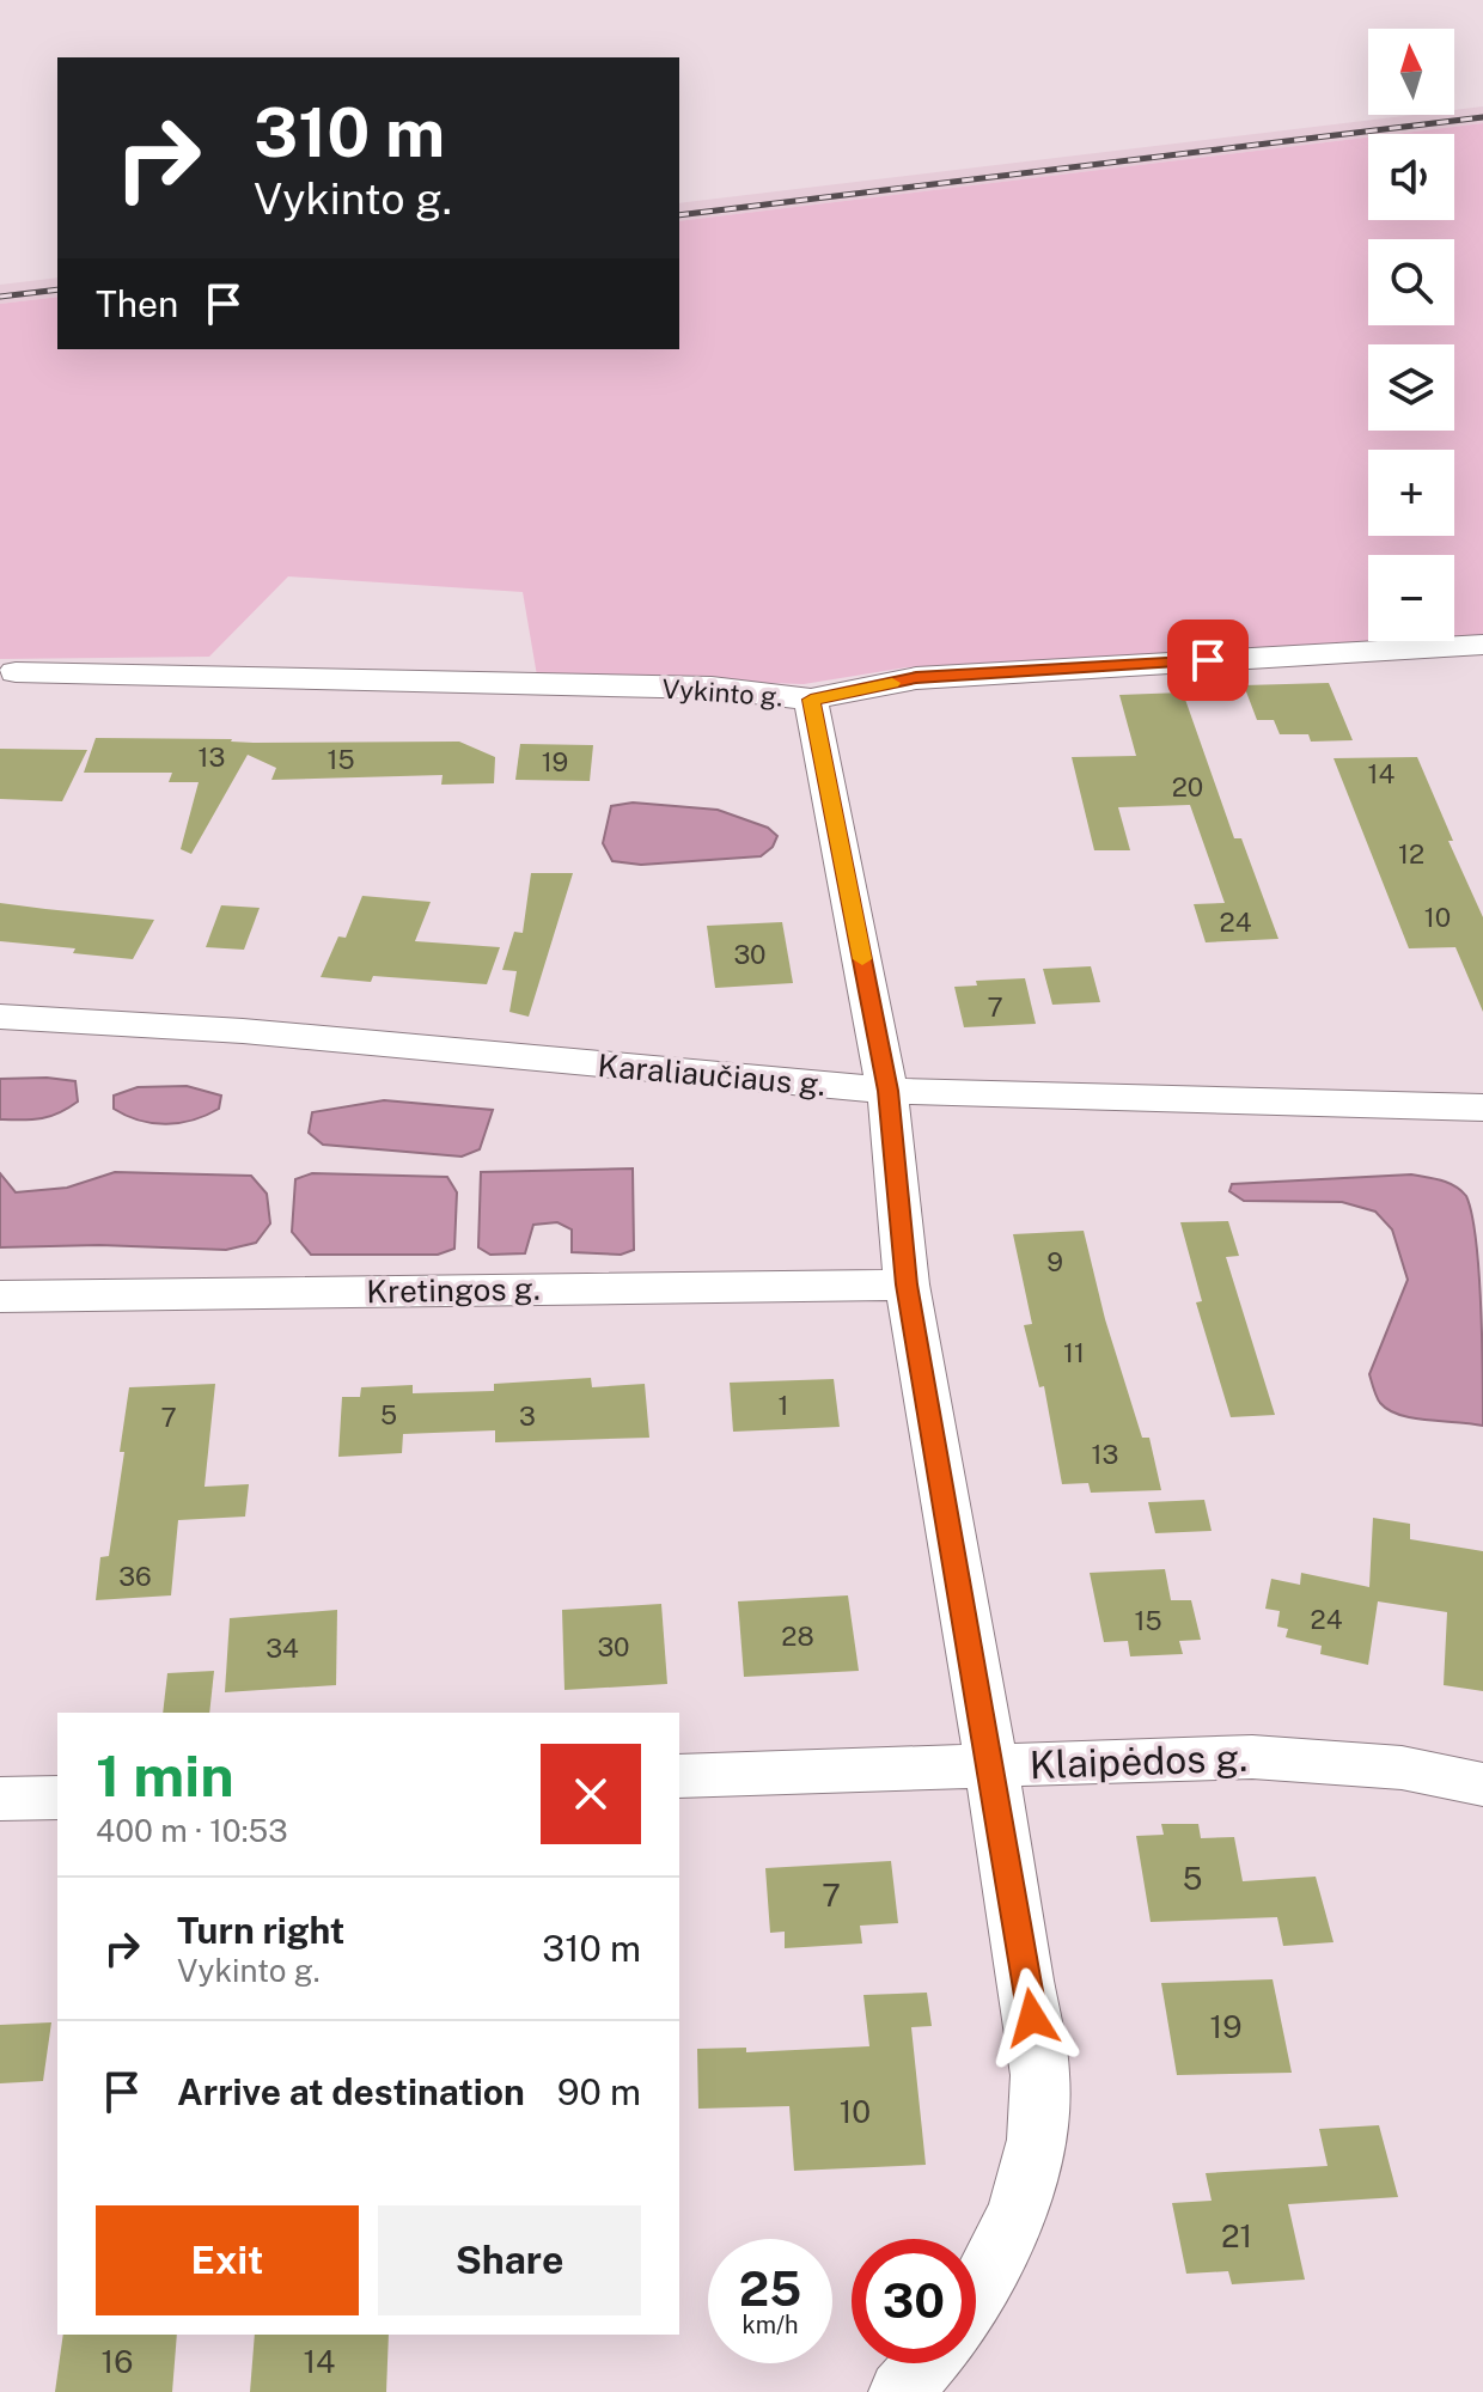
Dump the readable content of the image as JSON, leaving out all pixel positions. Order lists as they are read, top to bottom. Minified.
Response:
{"streets":{"street":["Vykinto g.","Karaliaučiaus g.","Kretingos g.","Klaipėdos g."]},"house_numbers":["13","15","19","14","20","12","10","24","30","7","9","11","1","5","3","7","13","36","24","15","28","30","34","5","7","19","10","21","16","14"],"north":"top","page":{"map_buttons":["+","−"],"turn":["310 m","Vykinto g."],"then":"Then","heading":["1 min","400 m · 10:53"],"list":[{"name":"Turn right","note":"Vykinto g.","value":"310 m"},{"name":"Arrive at destination","value":"90 m"}],"buttons":["Exit","Share"],"speed":"25 km/h","limit":"30"}}
